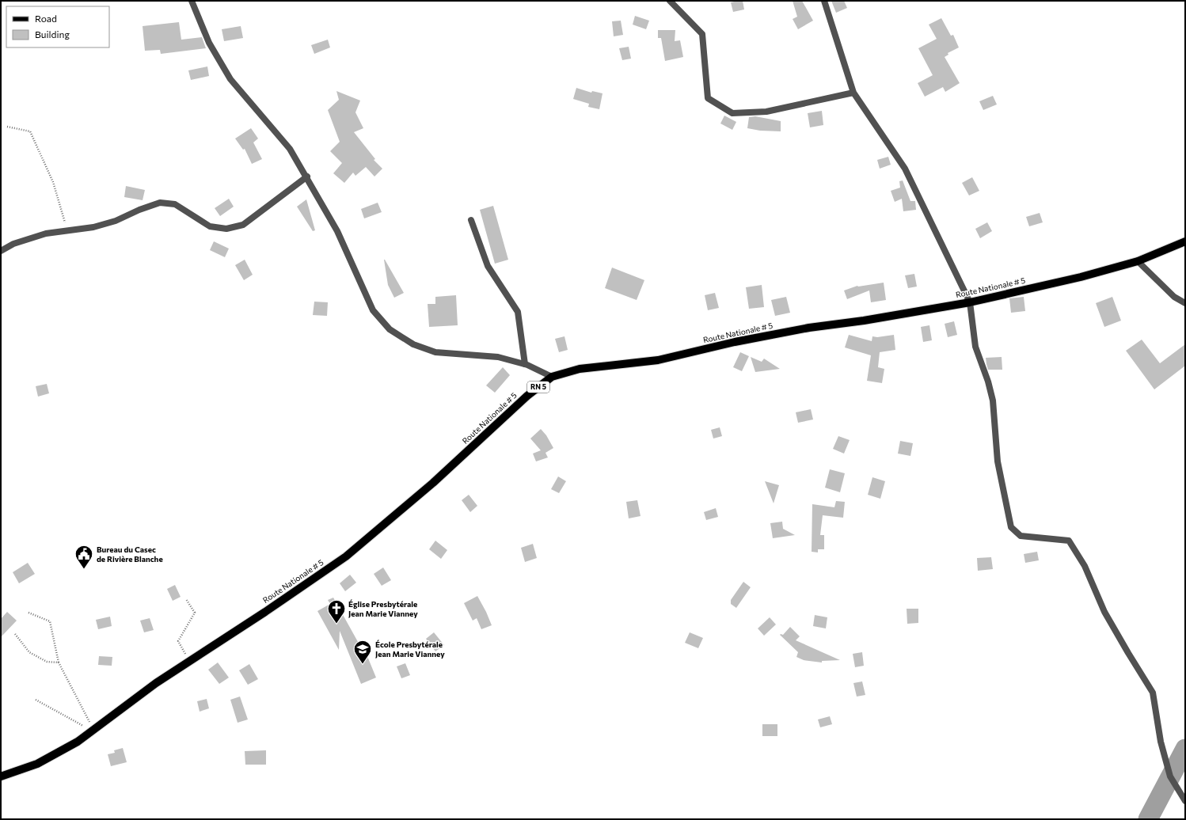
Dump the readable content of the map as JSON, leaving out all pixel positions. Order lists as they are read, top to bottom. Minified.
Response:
{"streets":{"main road":["Route Nationale # 5","RN 5"]},"places":{"public building":["Bureau du Casec de Rivière Blanche"],"church":["Église Presbytérale Jean Marie Vianney"],"school or university":["École Presbytérale Jean Marie Vianney"]},"legend":["Road","Building"]}
